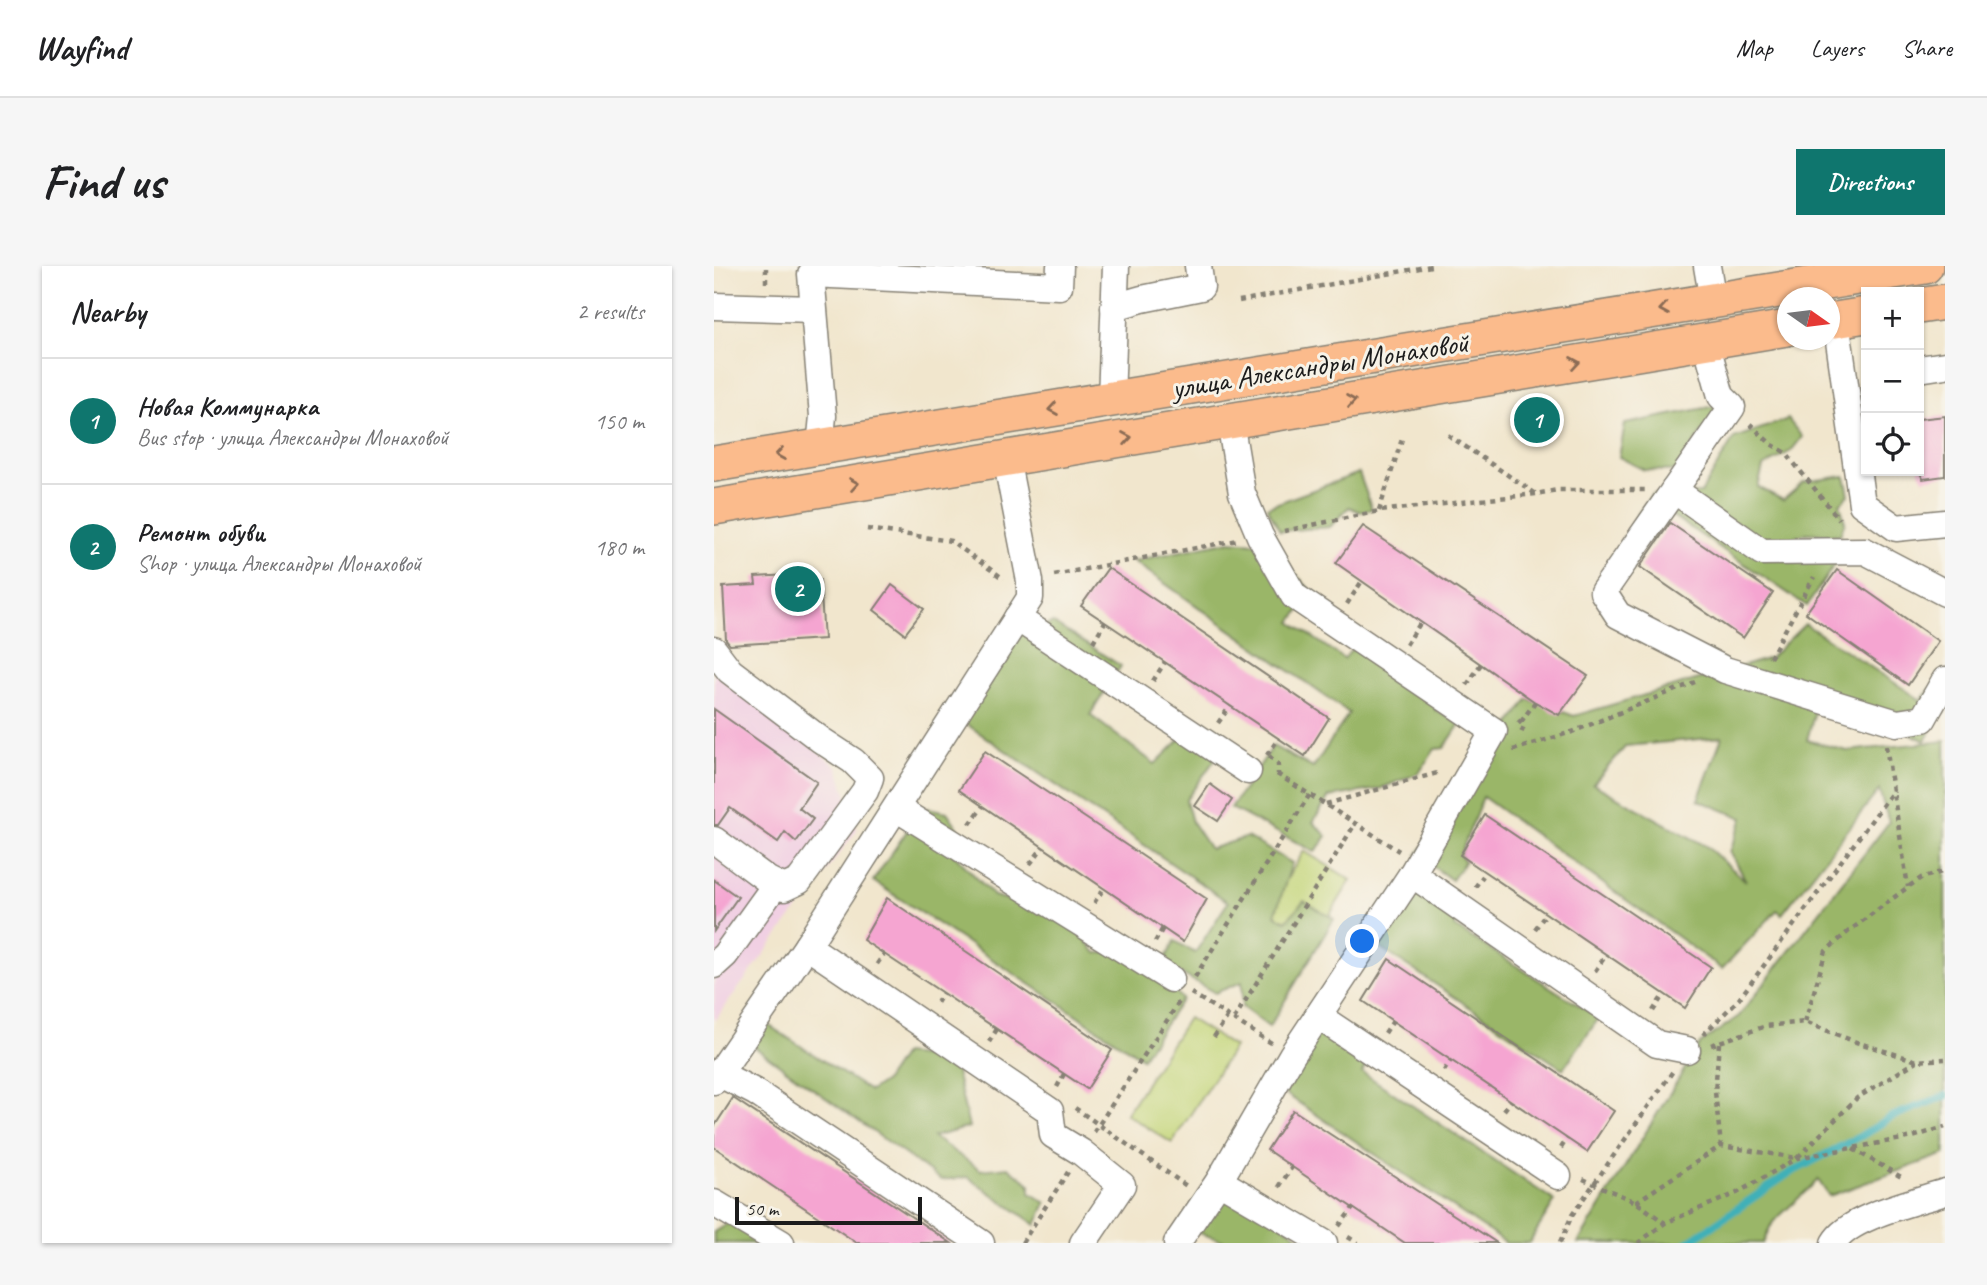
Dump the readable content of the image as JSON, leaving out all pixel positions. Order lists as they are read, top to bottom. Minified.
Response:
{"streets":{"main road":["улица Александры Монаховой"]},"scale_bar":"50 m","north":"right","page":{"header":"Wayfind","nav":["Map","Layers","Share"],"buttons":"Directions","title":"Find us","heading":["Nearby","2 results"],"map_buttons":["+","−"],"list":[{"mark":"1","name":"Новая Коммунарка","note":"Bus stop · улица Александры Монаховой","value":"150 m"},{"mark":"2","name":"Ремонт обуви","note":"Shop · улица Александры Монаховой","value":"180 m"}],"pins":["1","2"],"scale":"50 m"}}
